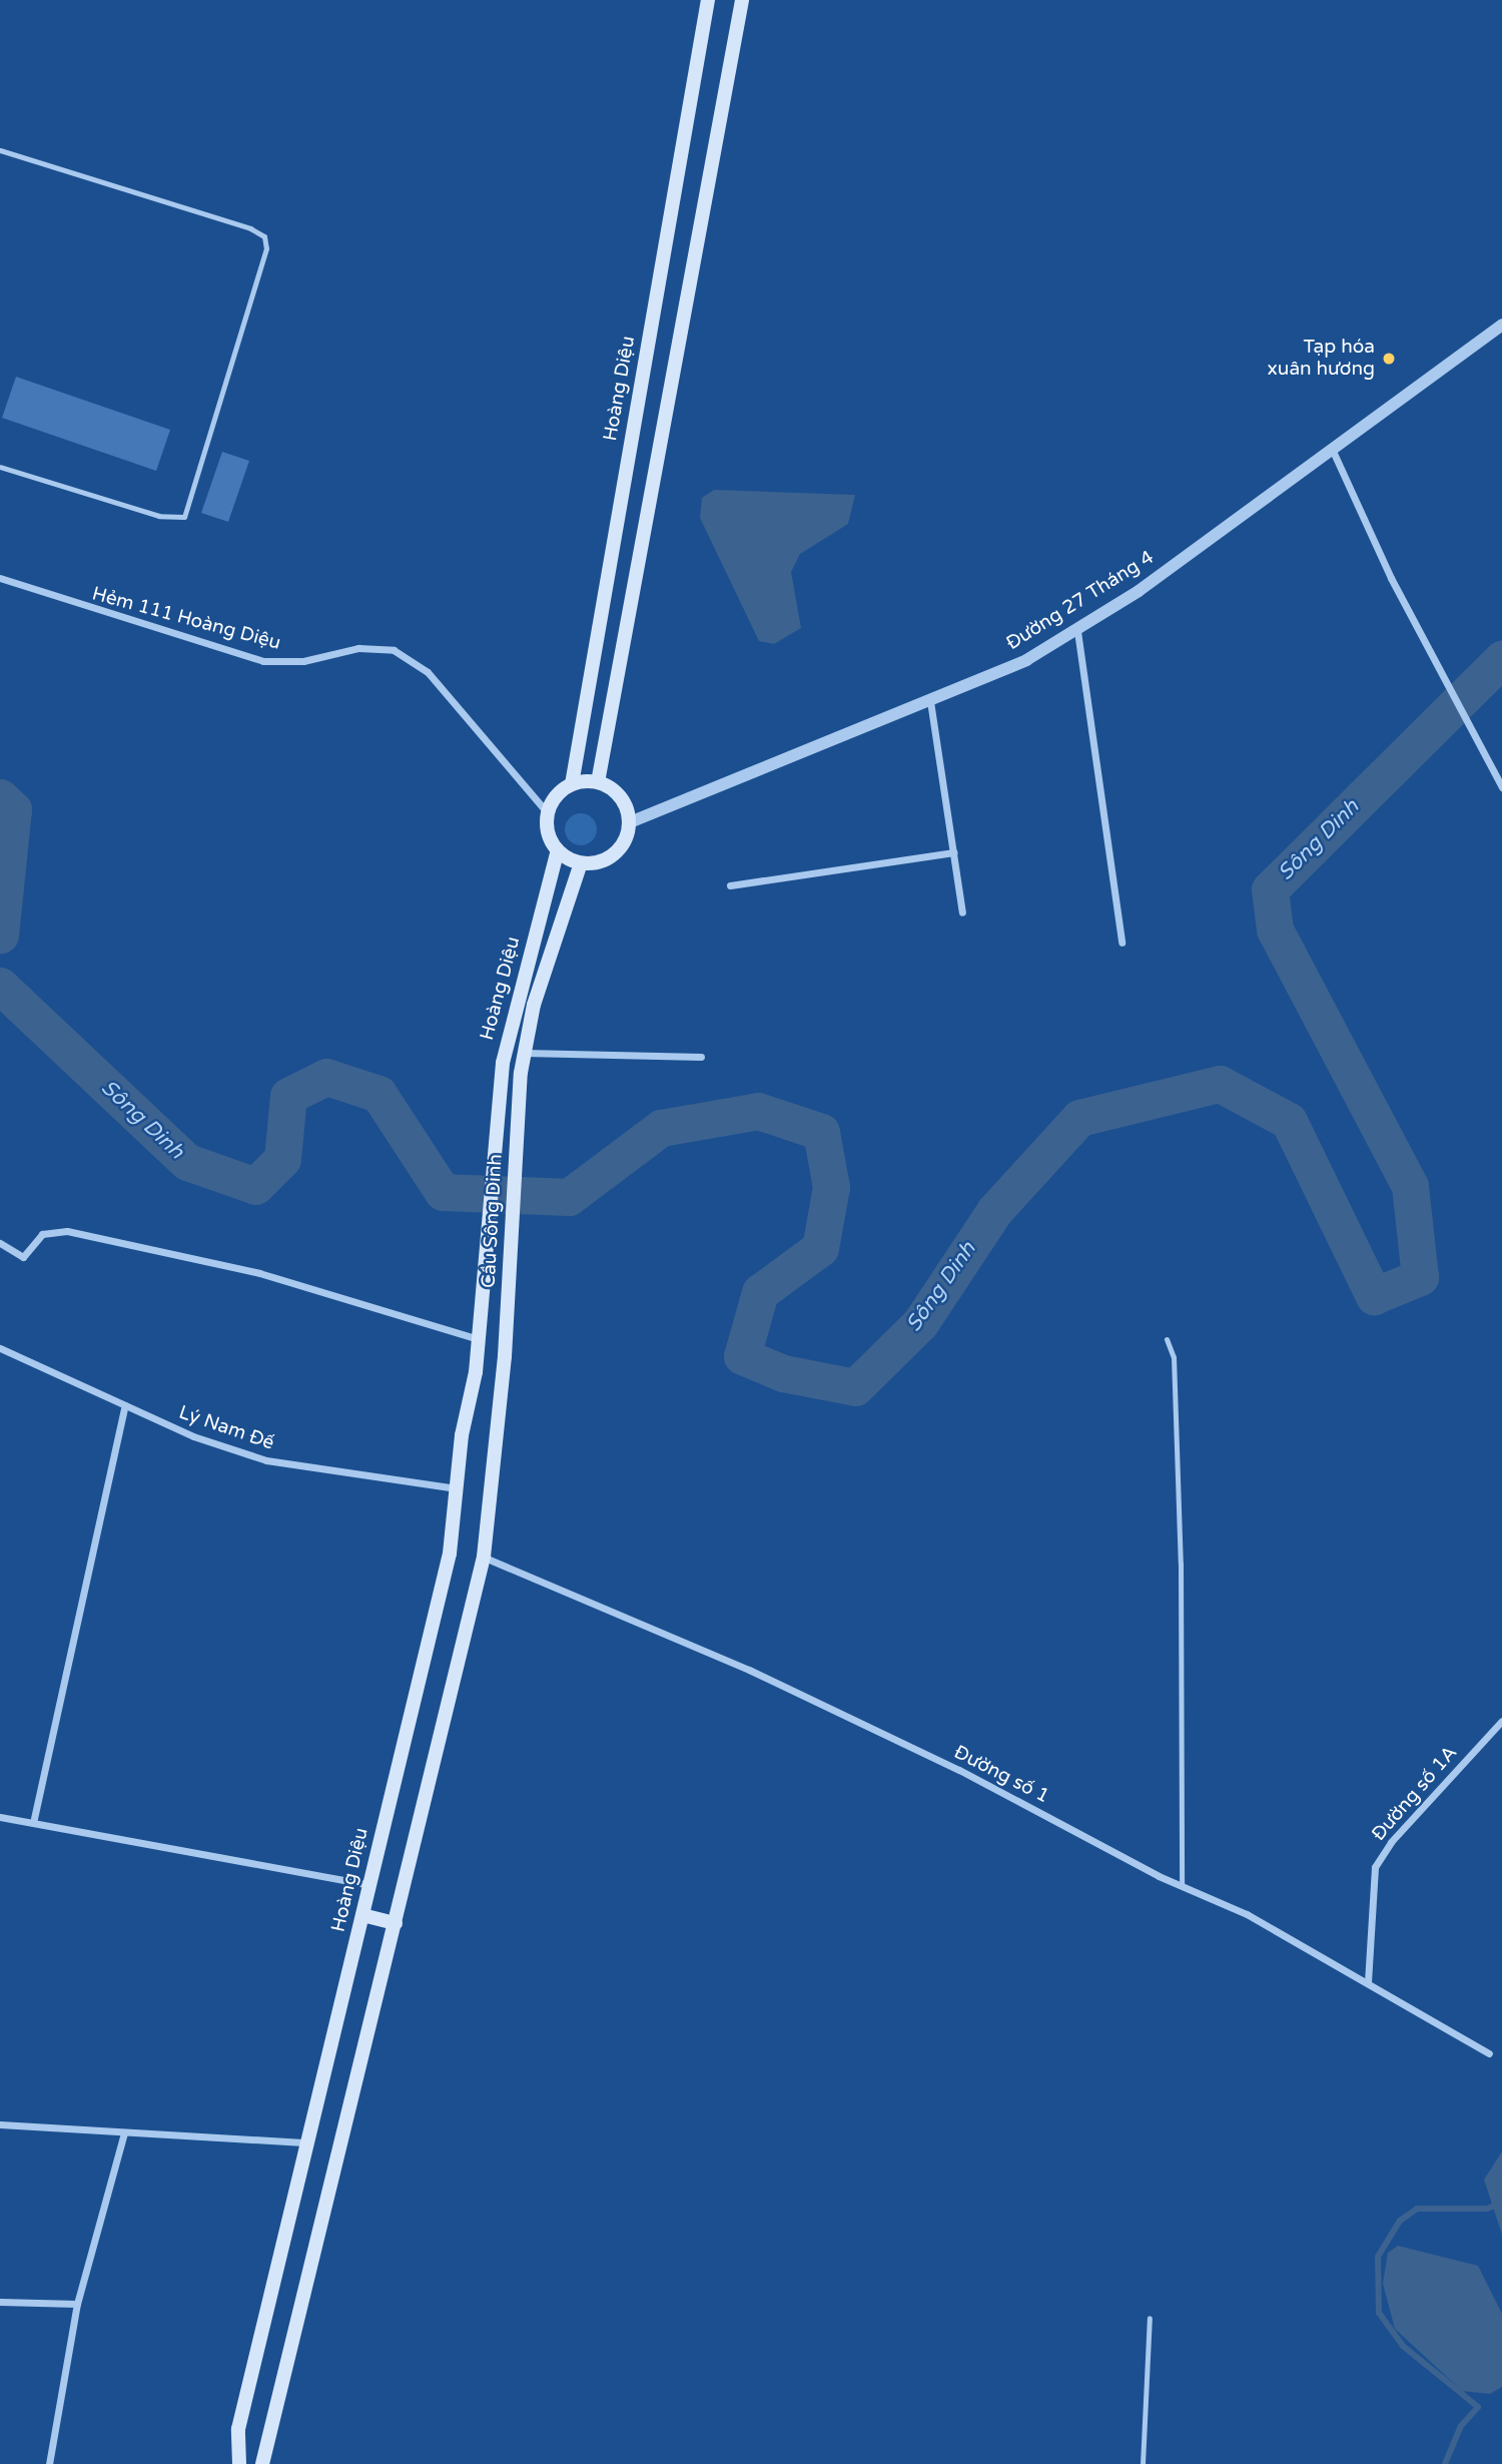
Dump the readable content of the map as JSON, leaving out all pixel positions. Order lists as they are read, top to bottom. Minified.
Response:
{"streets":{"main road":["Hoàng Diệu","Cầu Sông Dinh"],"street":["Đường 27 Tháng 4","Hẻm 111 Hoàng Diệu","Lý Nam Đế","Đường số 1","Đường số 1A"]},"crossings":[["Hoàng Diệu","Đường 27 Tháng 4"],["Hoàng Diệu","Hẻm 111 Hoàng Diệu"],["Hoàng Diệu","Cầu Sông Dinh"],["Hoàng Diệu","Lý Nam Đế"],["Đường 27 Tháng 4","Hẻm 111 Hoàng Diệu"],["Cầu Sông Dinh","Đường số 1"],["Đường số 1","Đường số 1A"]],"water":["Sông Dinh"],"places":["Tạp hóa xuân hương"]}
